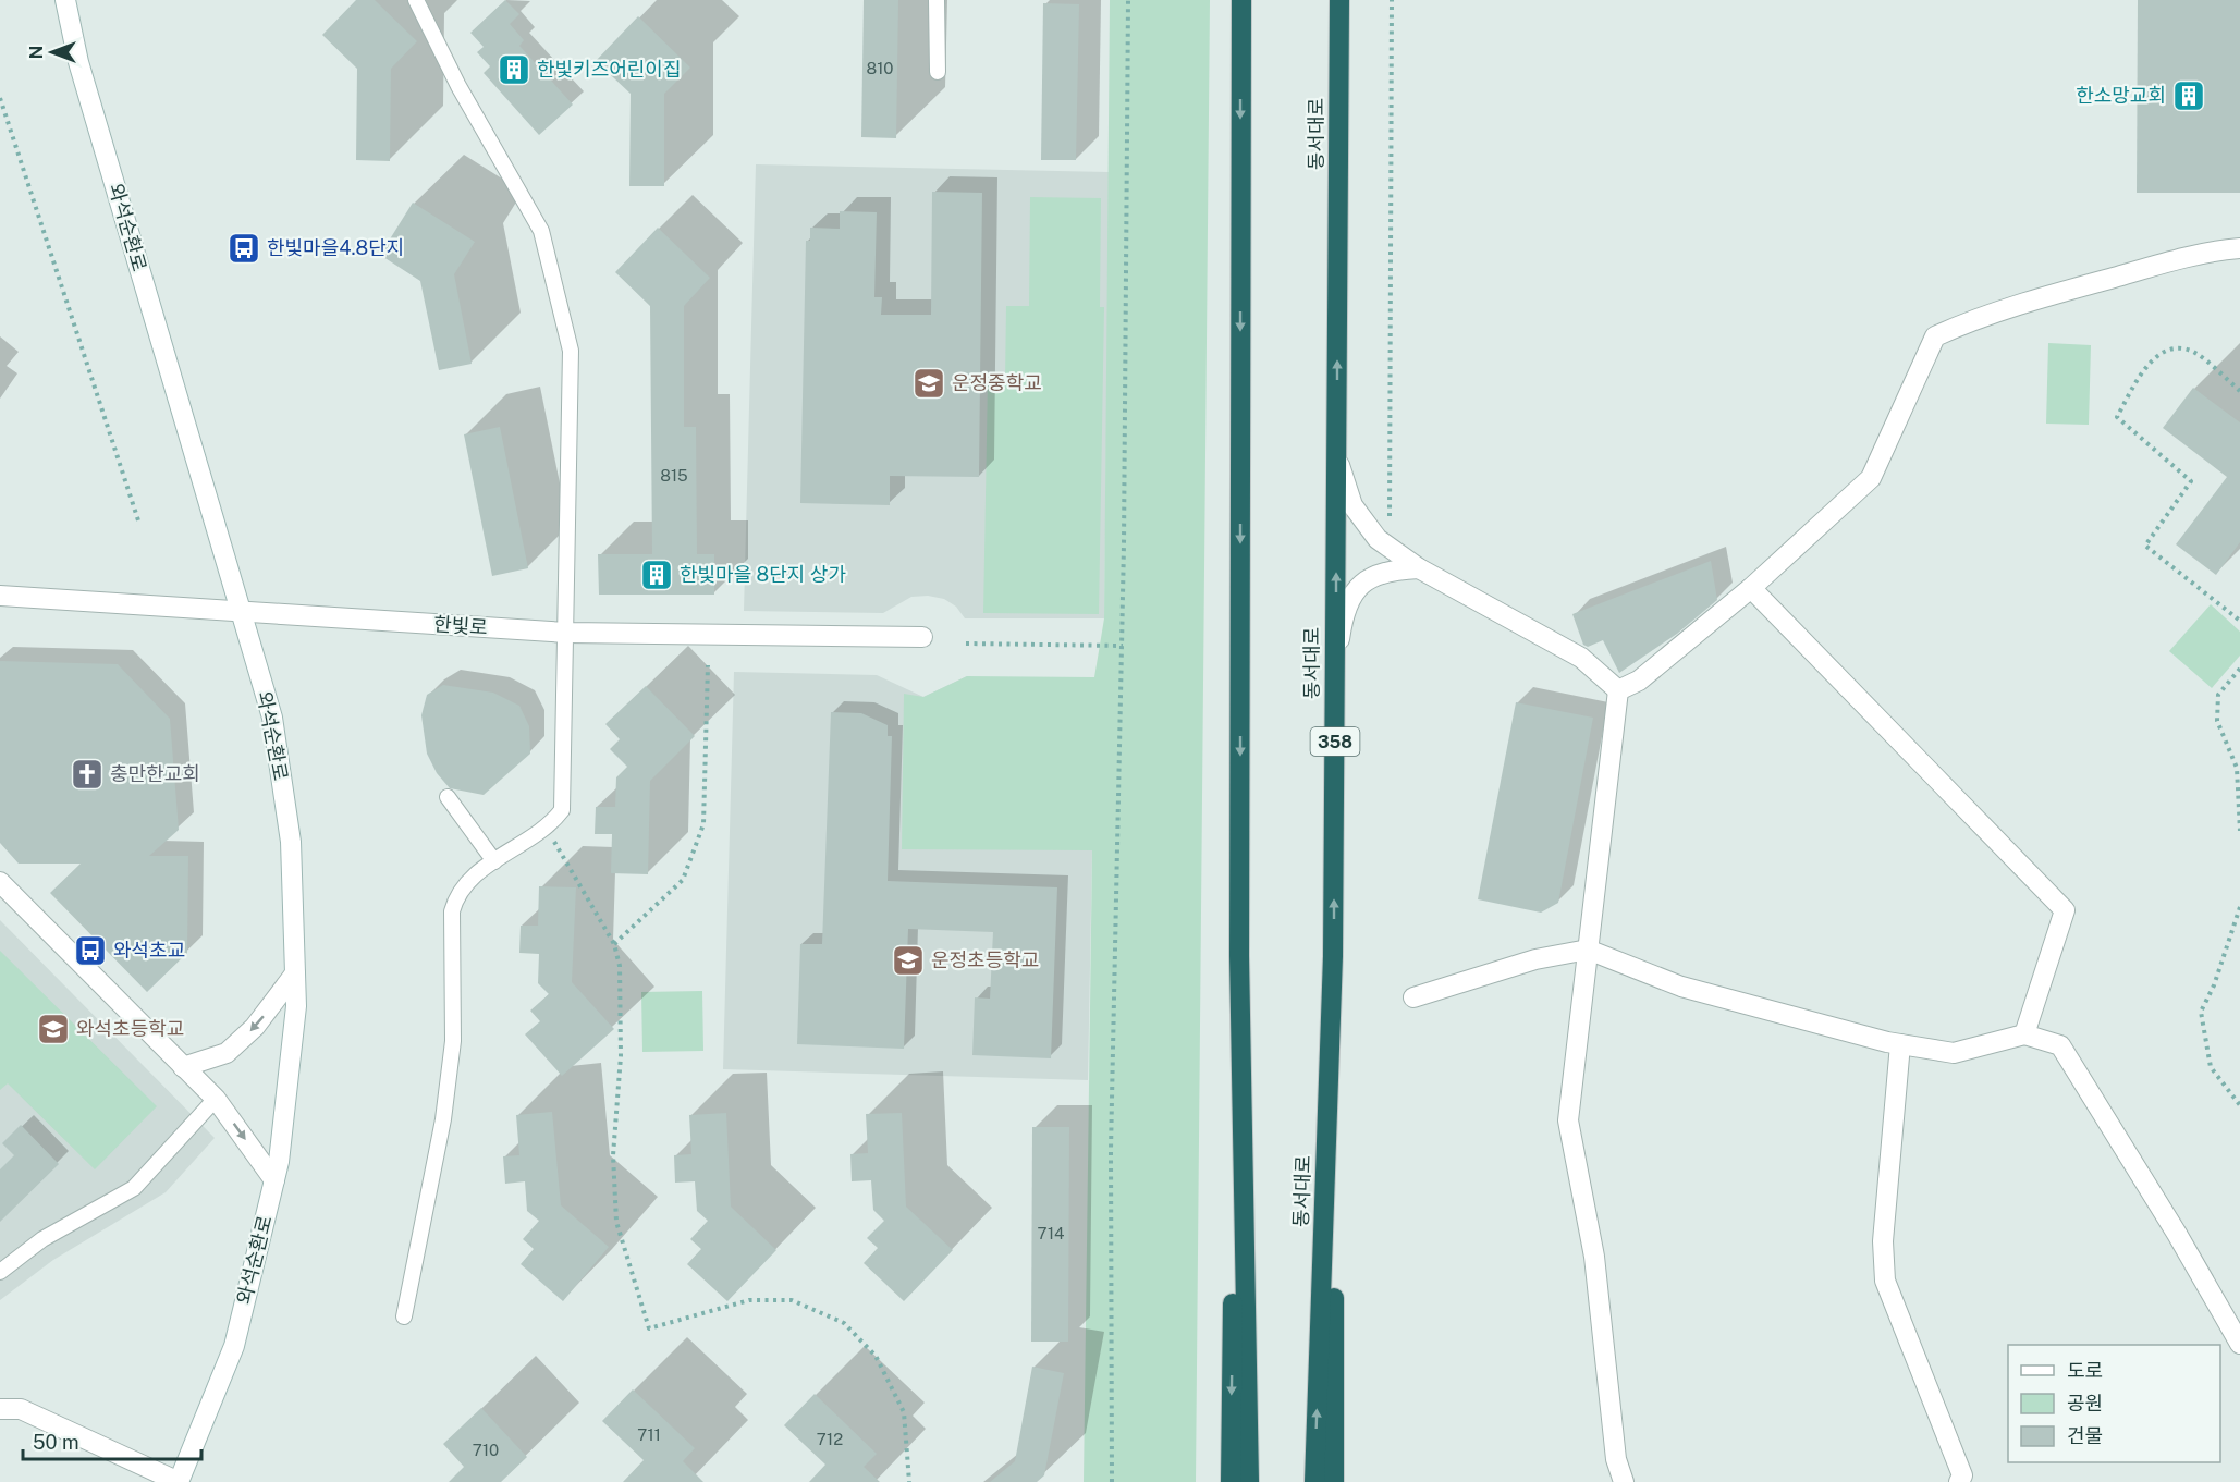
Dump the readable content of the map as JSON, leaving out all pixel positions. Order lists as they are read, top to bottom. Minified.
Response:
{"streets":{"highway":["동서대로","358"],"street":["와석순환로","한빛로"]},"crossings":[["와석순환로","한빛로"]],"places":{"building":["한빛키즈어린이집","한소망교회","한빛마을 8단지 상가"],"bus stop":["한빛마을4.8단지","와석초교"],"school or university":["운정중학교","운정초등학교","와석초등학교"],"church":["충만한교회"]},"house_numbers":["810","815","714","711","712","710"],"legend":["도로","공원","건물"],"scale_bar":"50 m","north":"left"}
